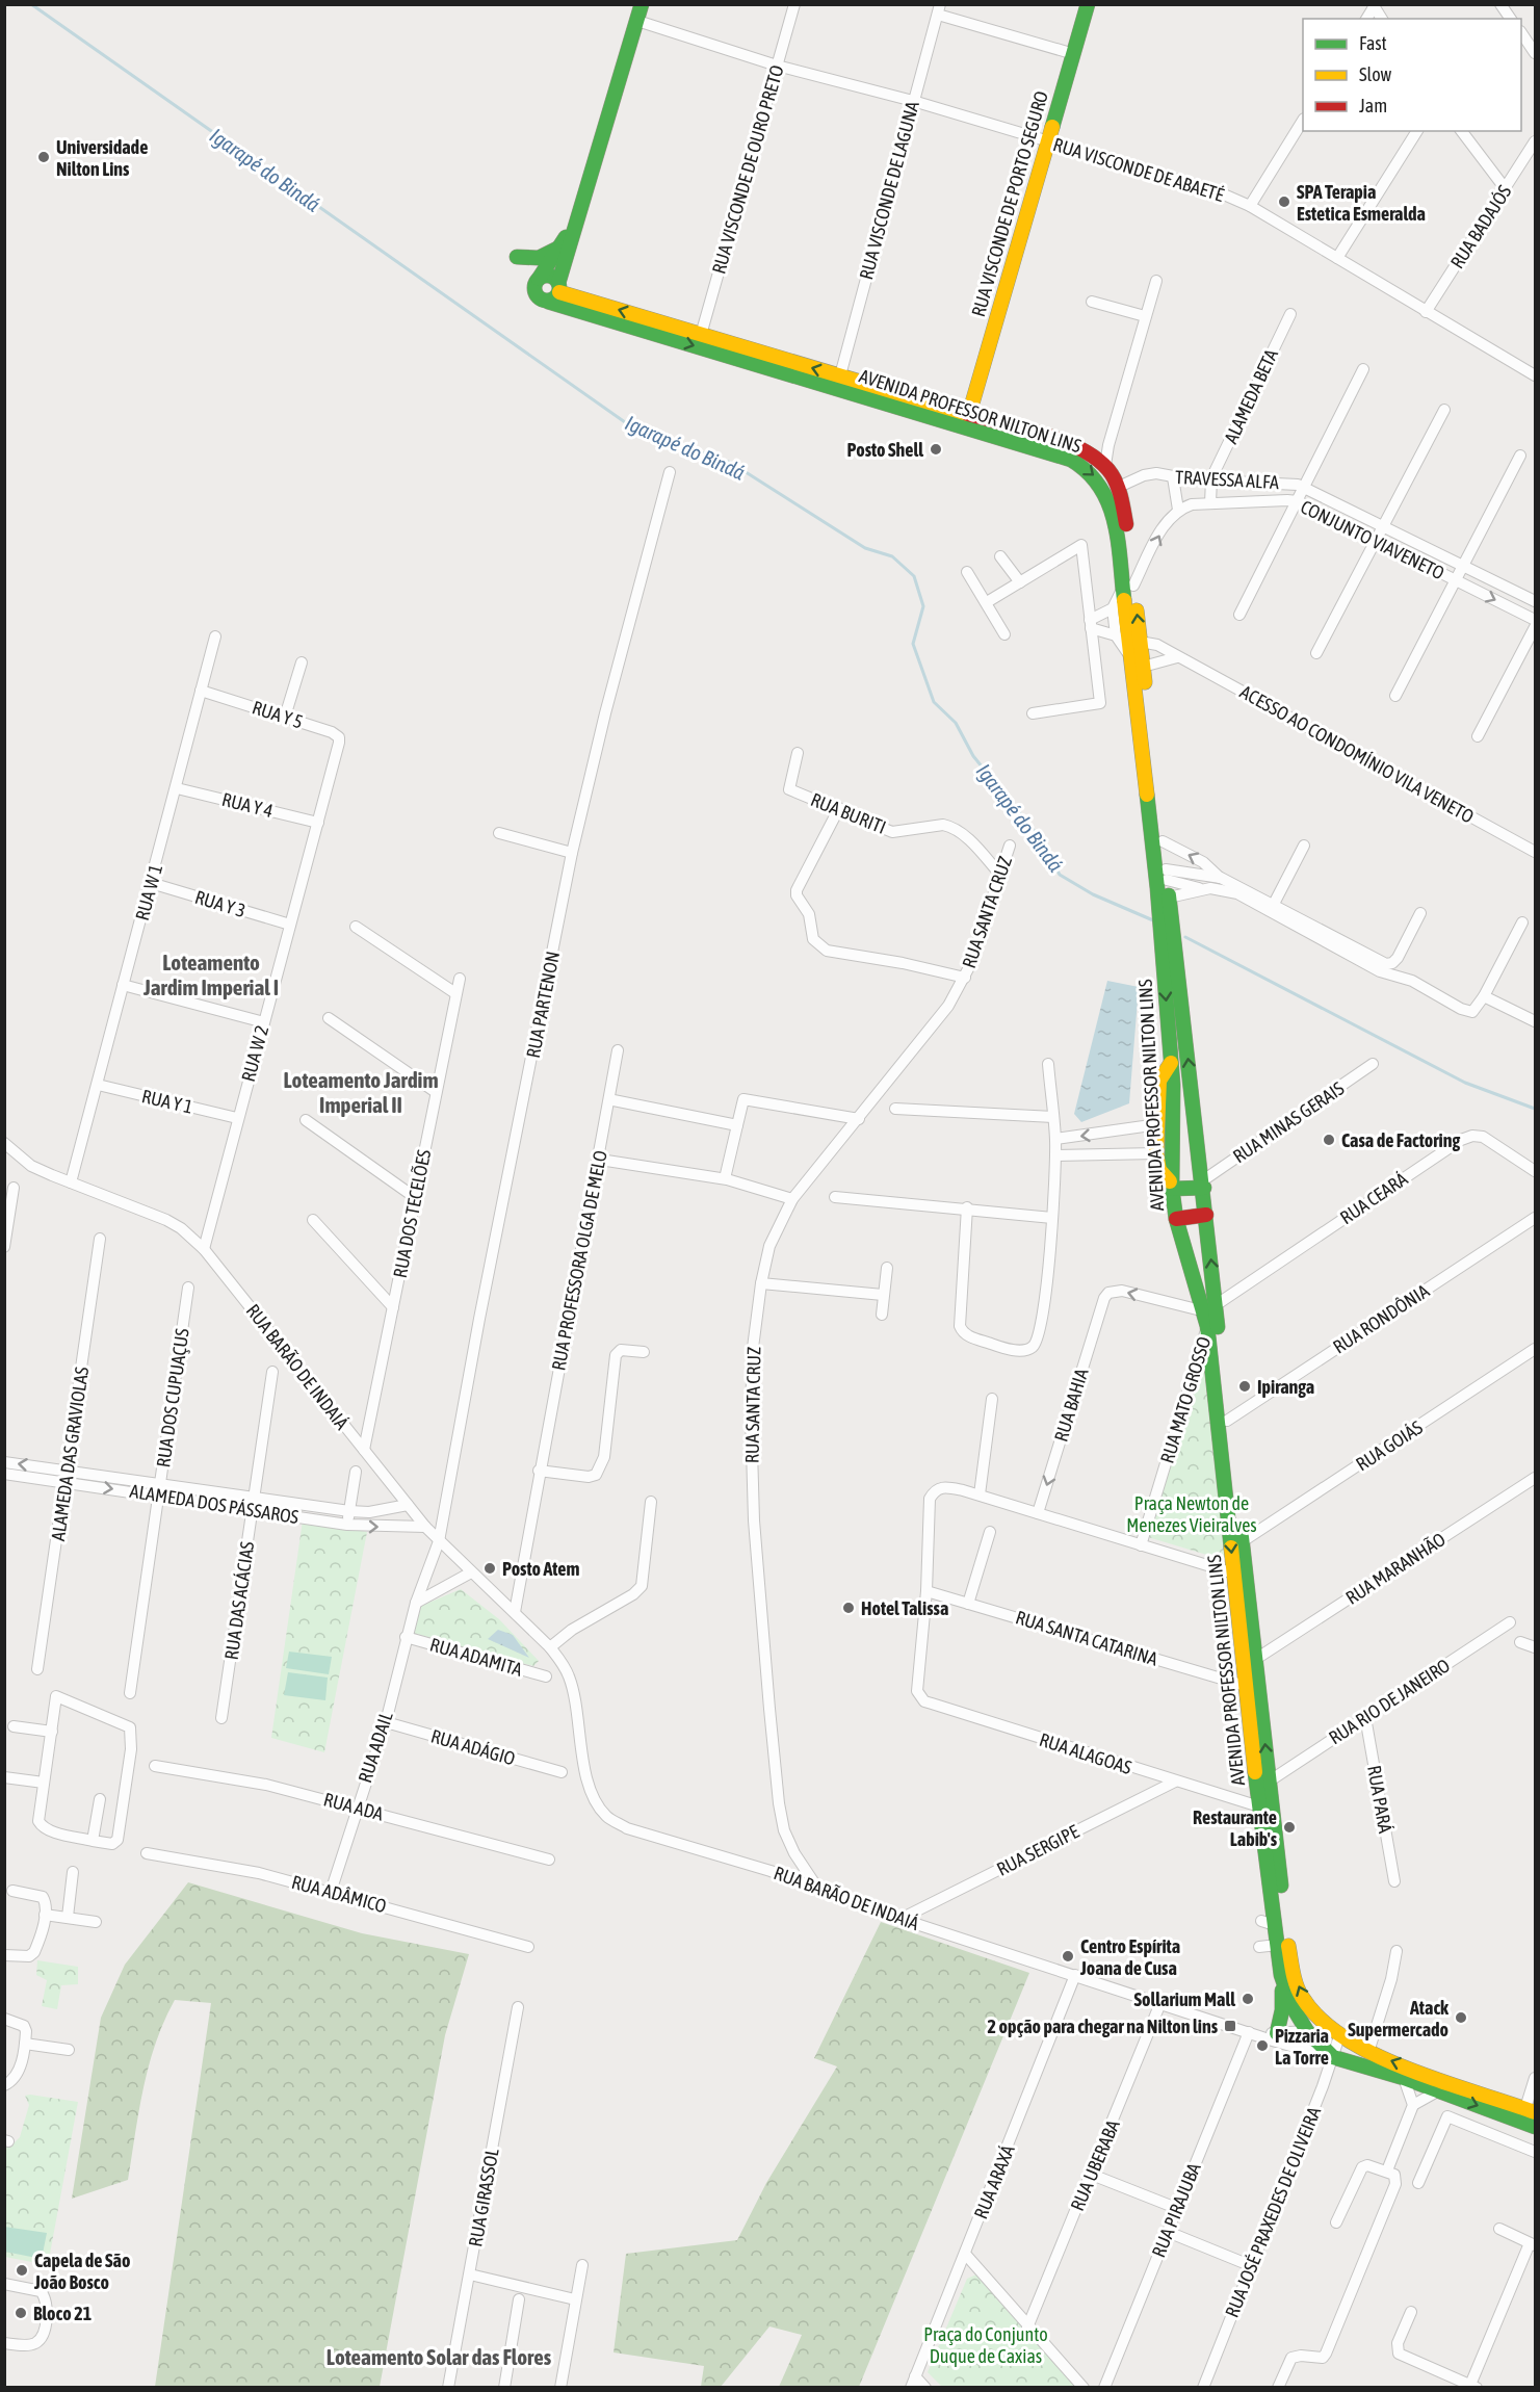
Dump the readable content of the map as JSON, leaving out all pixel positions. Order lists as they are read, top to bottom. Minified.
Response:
{"streets":{"main road":["RUA VISCONDE DE PORTO SEGURO","AVENIDA PROFESSOR NILTON LINS"],"street":["RUA VISCONDE DE OURO PRETO","RUA VISCONDE DE ABAETÉ","RUA VISCONDE DE LAGUNA","RUA BADAJÓS","ALAMEDA BETA","TRAVESSA ALFA","CONJUNTO VIAVENETO","RUA Y 5","ACESSO AO CONDOMÍNIO VILA VENETO","RUA Y 4","RUA BURITI","RUA W 1","RUA Y 3","RUA SANTA CRUZ","RUA PARTENON","RUA W 2","RUA Y 1","RUA MINAS GERAIS","RUA CEARÁ","RUA DOS TECELÕES","RUA PROFESSORA OLGA DE MELO","RUA RONDÔNIA","RUA BARÃO DE INDAIÁ","RUA DOS CUPUAÇUS","RUA MATO GROSSO","RUA BAHIA","RUA GOIÁS","ALAMEDA DAS GRAVIOLAS","ALAMEDA DOS PÁSSAROS","RUA MARANHÃO","RUA DAS ACÁCIAS","RUA SANTA CATARINA","RUA ADAMITA","RUA RIO DE JANEIRO","RUA ADAIL","RUA ADÁGIO","RUA ALAGOAS","RUA PARÁ","RUA ADA","RUA SERGIPE","RUA ADÂMICO","RUA UBERABA","RUA ARAXÁ","RUA GIRASSOL","RUA PIRAJUBA","RUA JOSÉ PRAXEDES DE OLIVEIRA"]},"crossings":[["RUA VISCONDE DE OURO PRETO","RUA VISCONDE DE ABAETÉ"],["RUA VISCONDE DE OURO PRETO","AVENIDA PROFESSOR NILTON LINS"],["RUA VISCONDE DE ABAETÉ","RUA VISCONDE DE LAGUNA"],["RUA VISCONDE DE ABAETÉ","RUA VISCONDE DE PORTO SEGURO"],["RUA VISCONDE DE ABAETÉ","RUA BADAJÓS"],["RUA VISCONDE DE LAGUNA","AVENIDA PROFESSOR NILTON LINS"],["RUA VISCONDE DE PORTO SEGURO","AVENIDA PROFESSOR NILTON LINS"],["ALAMEDA BETA","TRAVESSA ALFA"],["AVENIDA PROFESSOR NILTON LINS","TRAVESSA ALFA"],["AVENIDA PROFESSOR NILTON LINS","ACESSO AO CONDOMÍNIO VILA VENETO"],["AVENIDA PROFESSOR NILTON LINS","RUA MINAS GERAIS"],["AVENIDA PROFESSOR NILTON LINS","RUA CEARÁ"],["AVENIDA PROFESSOR NILTON LINS","RUA RONDÔNIA"],["AVENIDA PROFESSOR NILTON LINS","RUA BARÃO DE INDAIÁ"],["AVENIDA PROFESSOR NILTON LINS","RUA MATO GROSSO"],["AVENIDA PROFESSOR NILTON LINS","RUA BAHIA"],["AVENIDA PROFESSOR NILTON LINS","RUA GOIÁS"],["AVENIDA PROFESSOR NILTON LINS","RUA MARANHÃO"],["AVENIDA PROFESSOR NILTON LINS","RUA SANTA CATARINA"],["AVENIDA PROFESSOR NILTON LINS","RUA RIO DE JANEIRO"],["AVENIDA PROFESSOR NILTON LINS","RUA ALAGOAS"],["AVENIDA PROFESSOR NILTON LINS","RUA JOSÉ PRAXEDES DE OLIVEIRA"],["RUA Y 5","RUA W 1"],["RUA Y 5","RUA W 2"],["RUA Y 4","RUA W 1"],["RUA Y 4","RUA W 2"],["RUA BURITI","RUA SANTA CRUZ"],["RUA W 1","RUA Y 3"],["RUA W 1","RUA Y 1"],["RUA W 1","RUA BARÃO DE INDAIÁ"],["RUA Y 3","RUA W 2"],["RUA SANTA CRUZ","RUA BARÃO DE INDAIÁ"],["RUA PARTENON","RUA BARÃO DE INDAIÁ"],["RUA PARTENON","RUA ADAIL"],["RUA W 2","RUA Y 1"],["RUA W 2","RUA BARÃO DE INDAIÁ"],["RUA CEARÁ","RUA MATO GROSSO"],["RUA CEARÁ","RUA BAHIA"],["RUA DOS TECELÕES","RUA BARÃO DE INDAIÁ"],["RUA PROFESSORA OLGA DE MELO","RUA BARÃO DE INDAIÁ"],["RUA BARÃO DE INDAIÁ","ALAMEDA DOS PÁSSAROS"],["RUA BARÃO DE INDAIÁ","RUA ADAIL"],["RUA BARÃO DE INDAIÁ","RUA SERGIPE"],["RUA BARÃO DE INDAIÁ","RUA UBERABA"],["RUA BARÃO DE INDAIÁ","RUA ARAXÁ"],["RUA BARÃO DE INDAIÁ","RUA PIRAJUBA"],["RUA BARÃO DE INDAIÁ","RUA JOSÉ PRAXEDES DE OLIVEIRA"],["RUA DOS CUPUAÇUS","ALAMEDA DOS PÁSSAROS"],["RUA MATO GROSSO","RUA BAHIA"],["ALAMEDA DAS GRAVIOLAS","ALAMEDA DOS PÁSSAROS"],["ALAMEDA DOS PÁSSAROS","RUA DAS ACÁCIAS"],["RUA SANTA CATARINA","RUA ALAGOAS"],["RUA ADAMITA","RUA ADAIL"],["RUA RIO DE JANEIRO","RUA PARÁ"],["RUA ADAIL","RUA ADÁGIO"],["RUA ADAIL","RUA ADA"],["RUA ADAIL","RUA ADÂMICO"],["RUA ALAGOAS","RUA SERGIPE"]],"districts":["Loteamento Jardim Imperial I","Loteamento Jardim Imperial II","Loteamento Solar das Flores"],"water":["Igarapé do Bindá"],"parks":["Praça Newton de Menezes Vieiralves","Praça do Conjunto Duque de Caxias"],"places":{"other":["Universidade Nilton Lins","SPA Terapia Estetica Esmeralda","Posto Shell","Casa de Factoring","Ipiranga","Posto Atem","Hotel Talissa","Restaurante Labib's","Centro Espírita Joana de Cusa","Sollarium Mall","Atack Supermercado","Pizzaria La Torre","Capela de São João Bosco","Bloco 21"],"transit":["2 opção para chegar na Nilton lins"]},"legend":["Fast","Slow","Jam"]}
